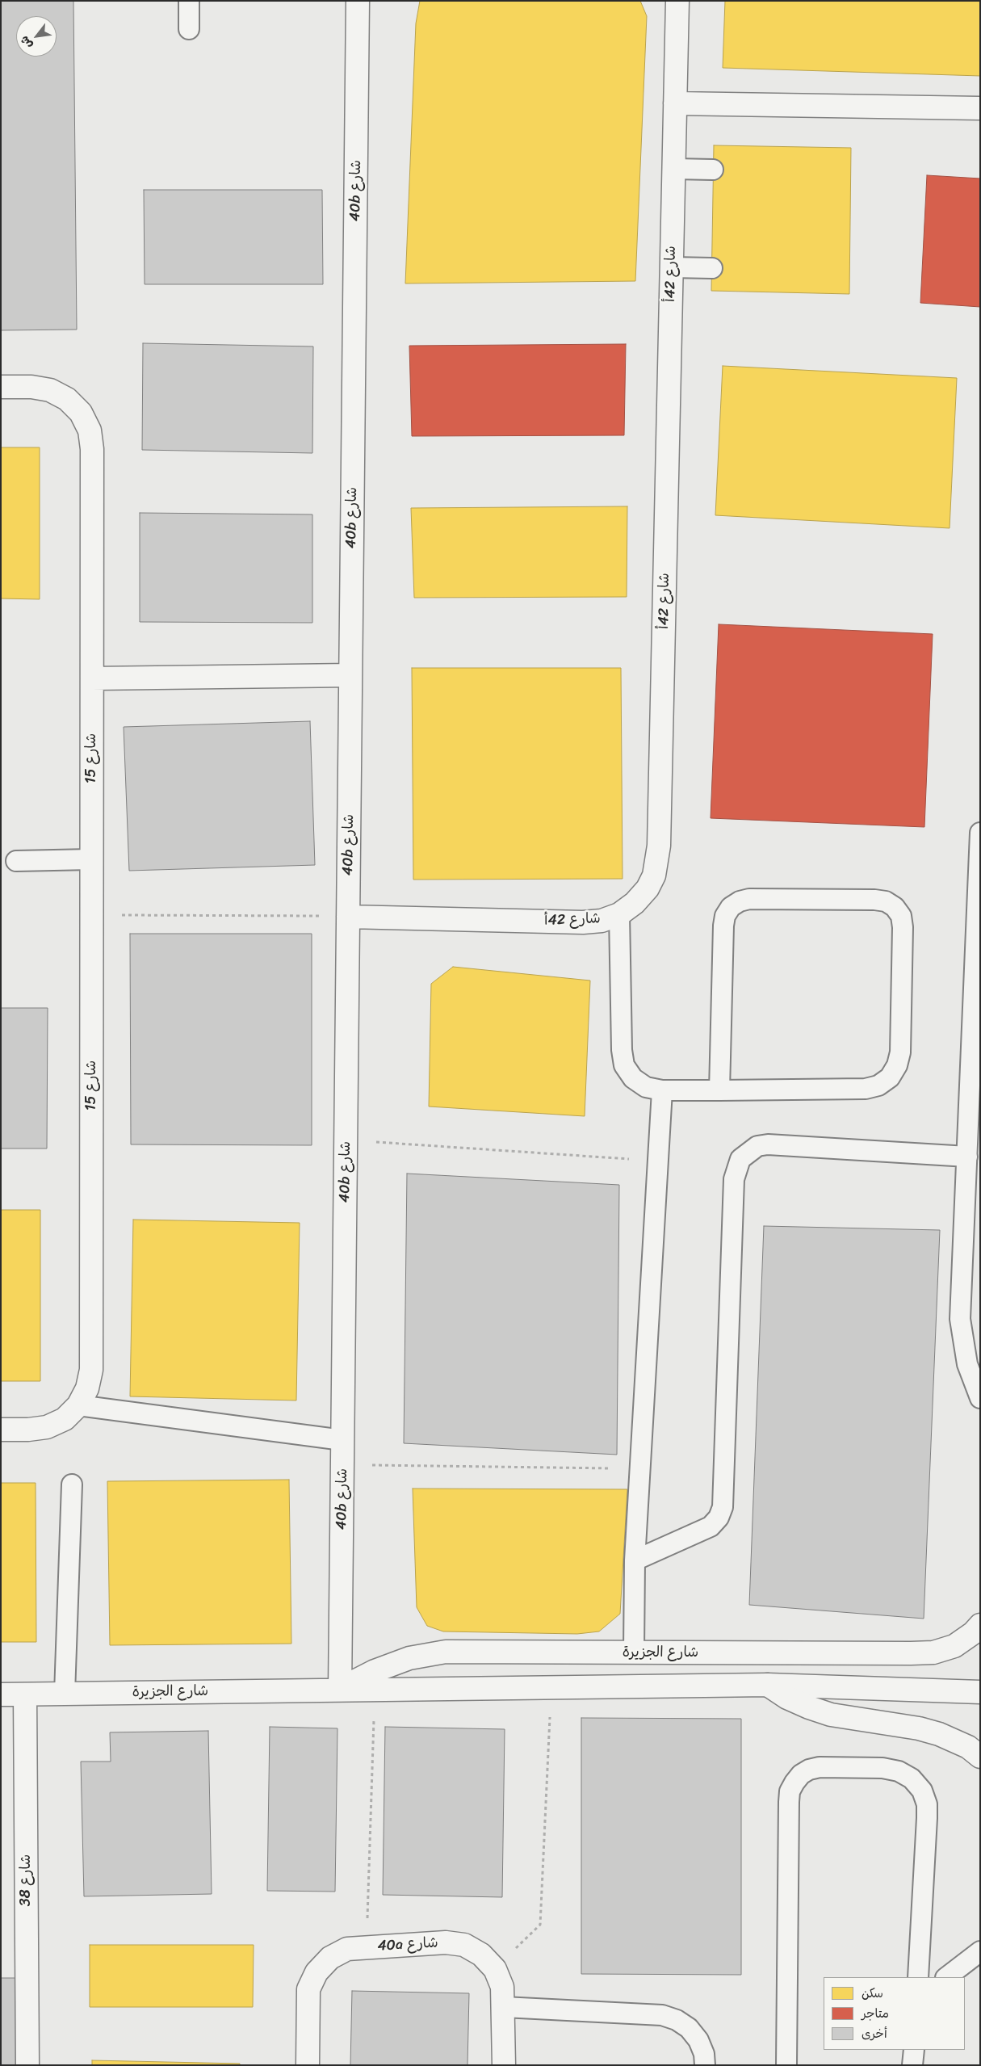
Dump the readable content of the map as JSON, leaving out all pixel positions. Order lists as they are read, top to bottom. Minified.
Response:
{"streets":{"street":["40b شارع","شارع 42أ","شارع 15","شارع الجزيرة","شارع 38","40a شارع"]},"crossings":[["40b شارع","شارع 42أ"],["40b شارع","شارع الجزيرة"],["شارع الجزيرة","شارع 38"]],"legend":["سكن","متاجر","أخرى"],"north":"bottom left"}
